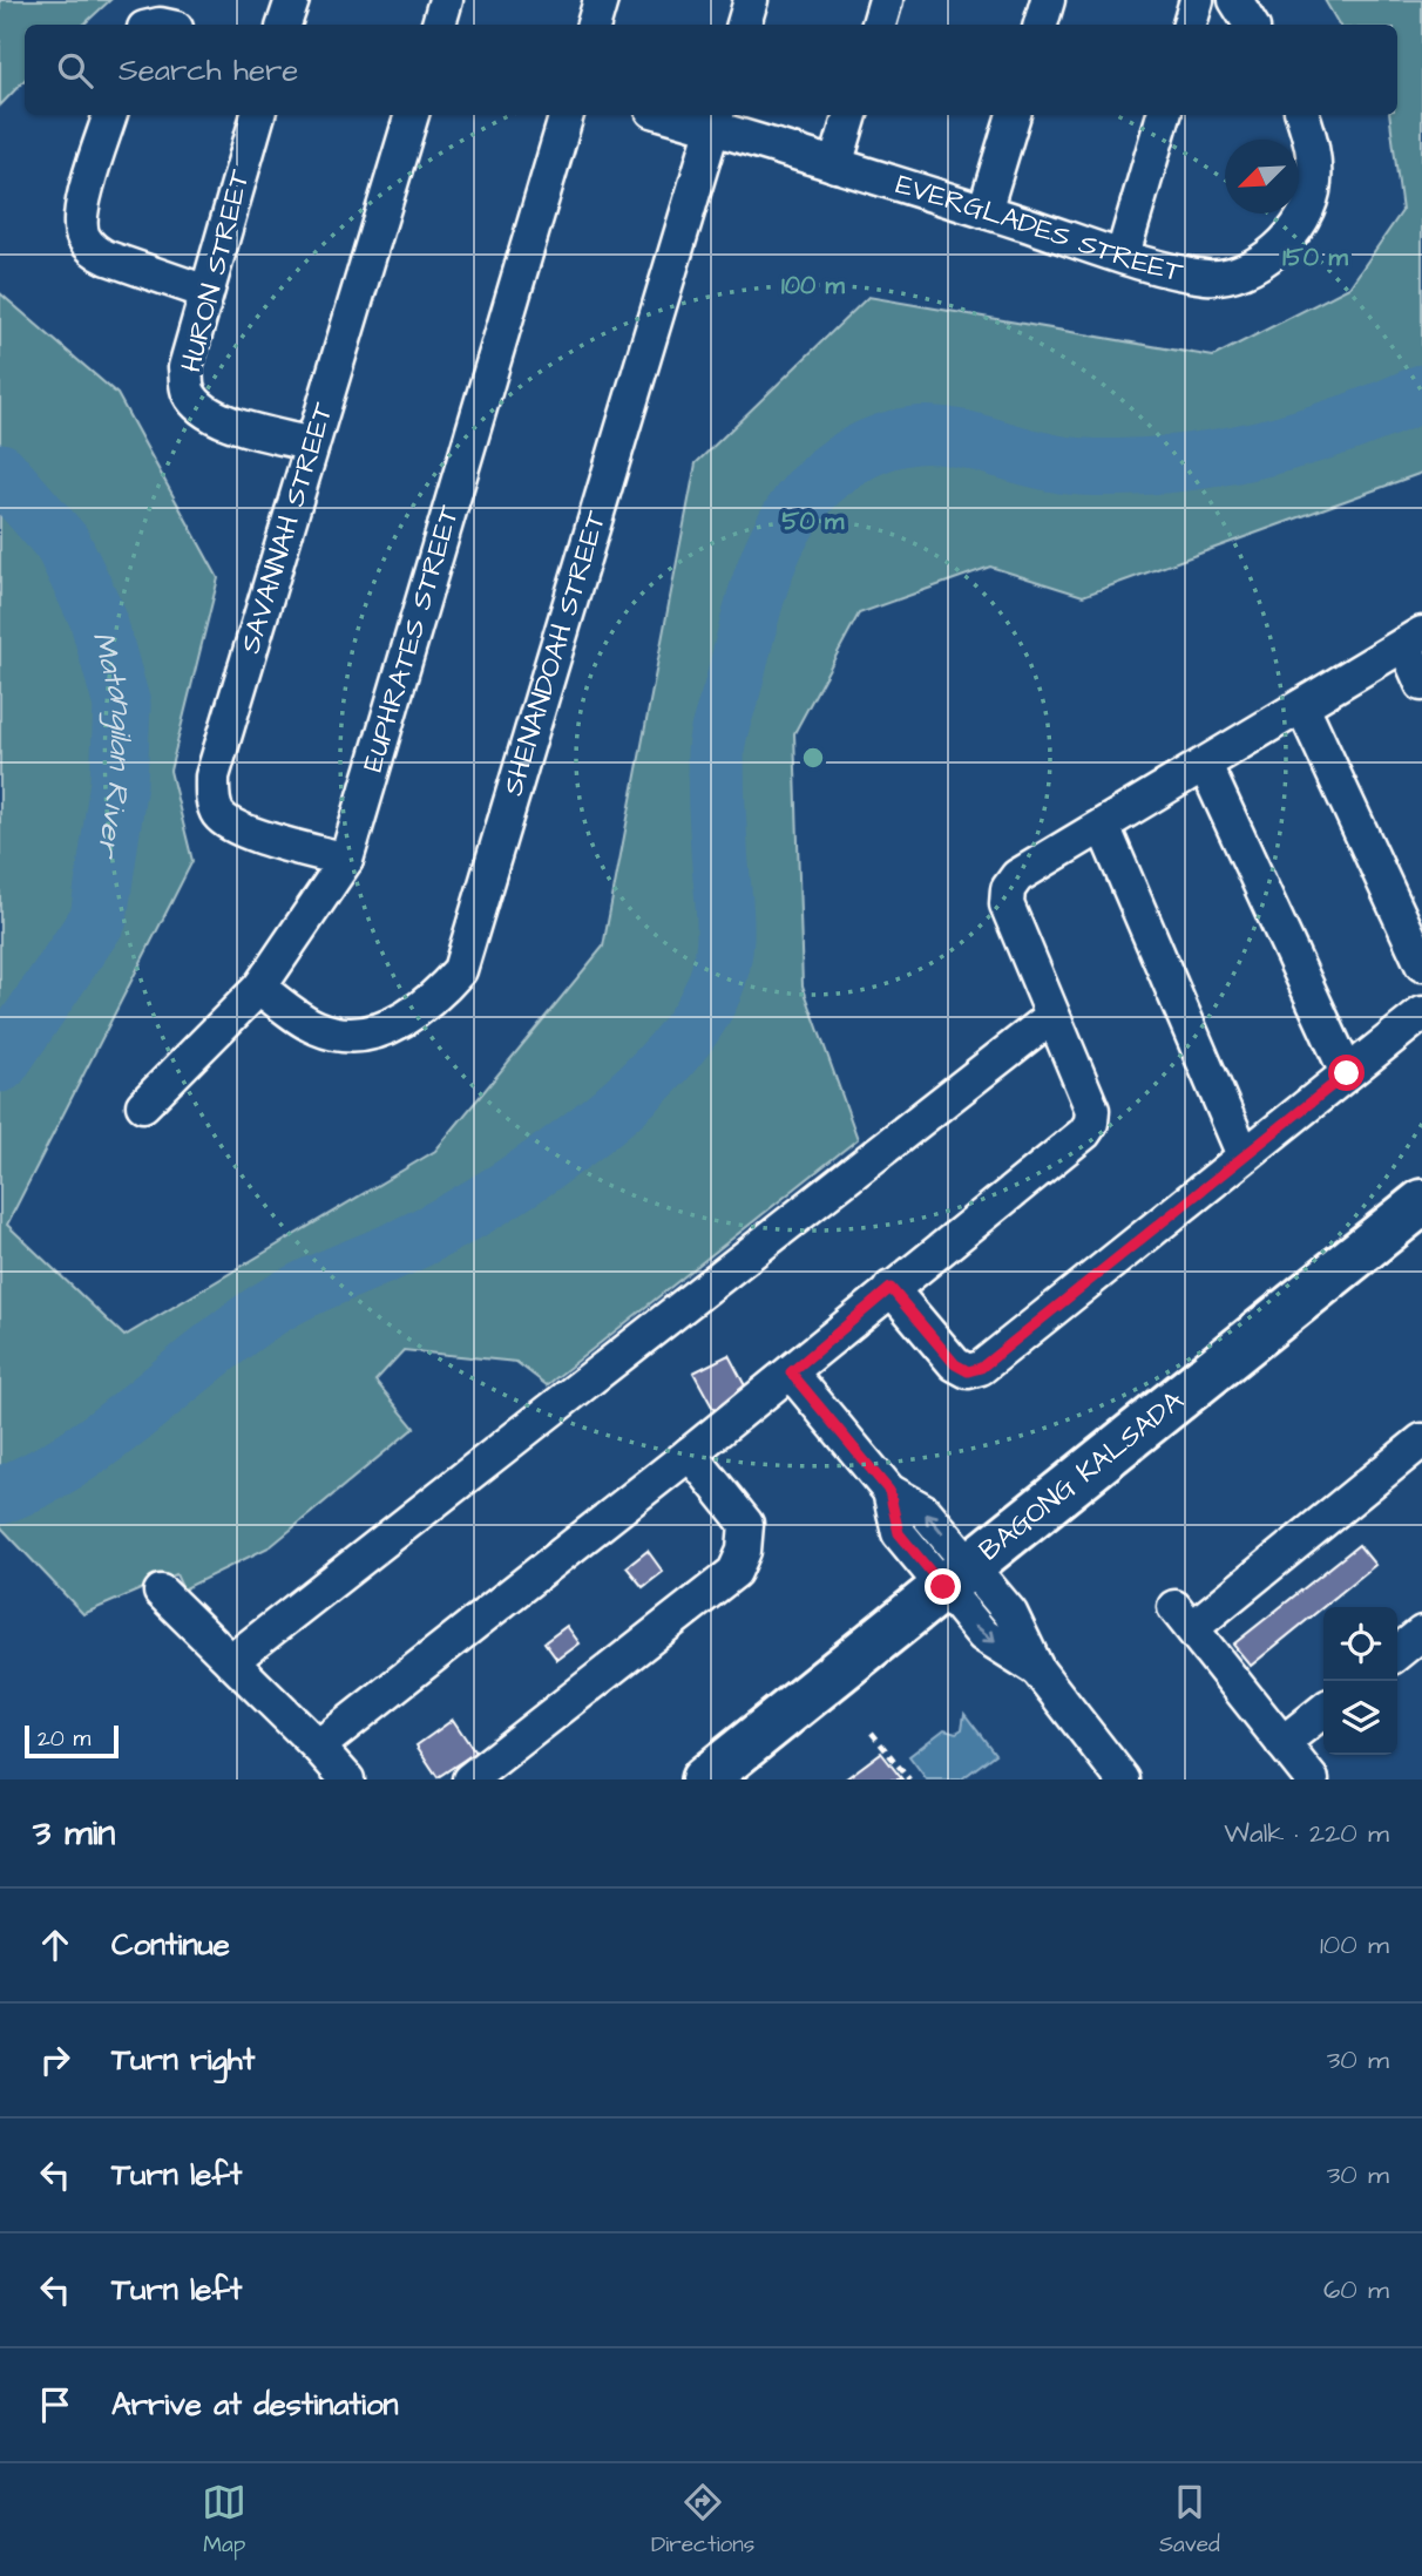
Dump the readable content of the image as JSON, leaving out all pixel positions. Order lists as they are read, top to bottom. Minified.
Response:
{"streets":{"street":["EVERGLADES STREET","HURON STREET","SAVANNAH STREET","EUPHRATES STREET","SHENANDOAH STREET","BAGONG KALSADA"]},"crossings":[["EVERGLADES STREET","SHENANDOAH STREET"],["HURON STREET","SAVANNAH STREET"],["SAVANNAH STREET","EUPHRATES STREET"],["EUPHRATES STREET","SHENANDOAH STREET"]],"water":["Matangilan River"],"scale_bar":"20 m","north":"bottom left","page":{"search":"Search here","scale":"20 m","heading":["3 min","Walk · 220 m"],"list":[["Continue","100 m"],["Turn right","30 m"],["Turn left","30 m"],["Turn left","60 m"],"Arrive at destination"],"nav":["Map","Directions","Saved"]},"rings":["150 m","100 m","50 m"]}
